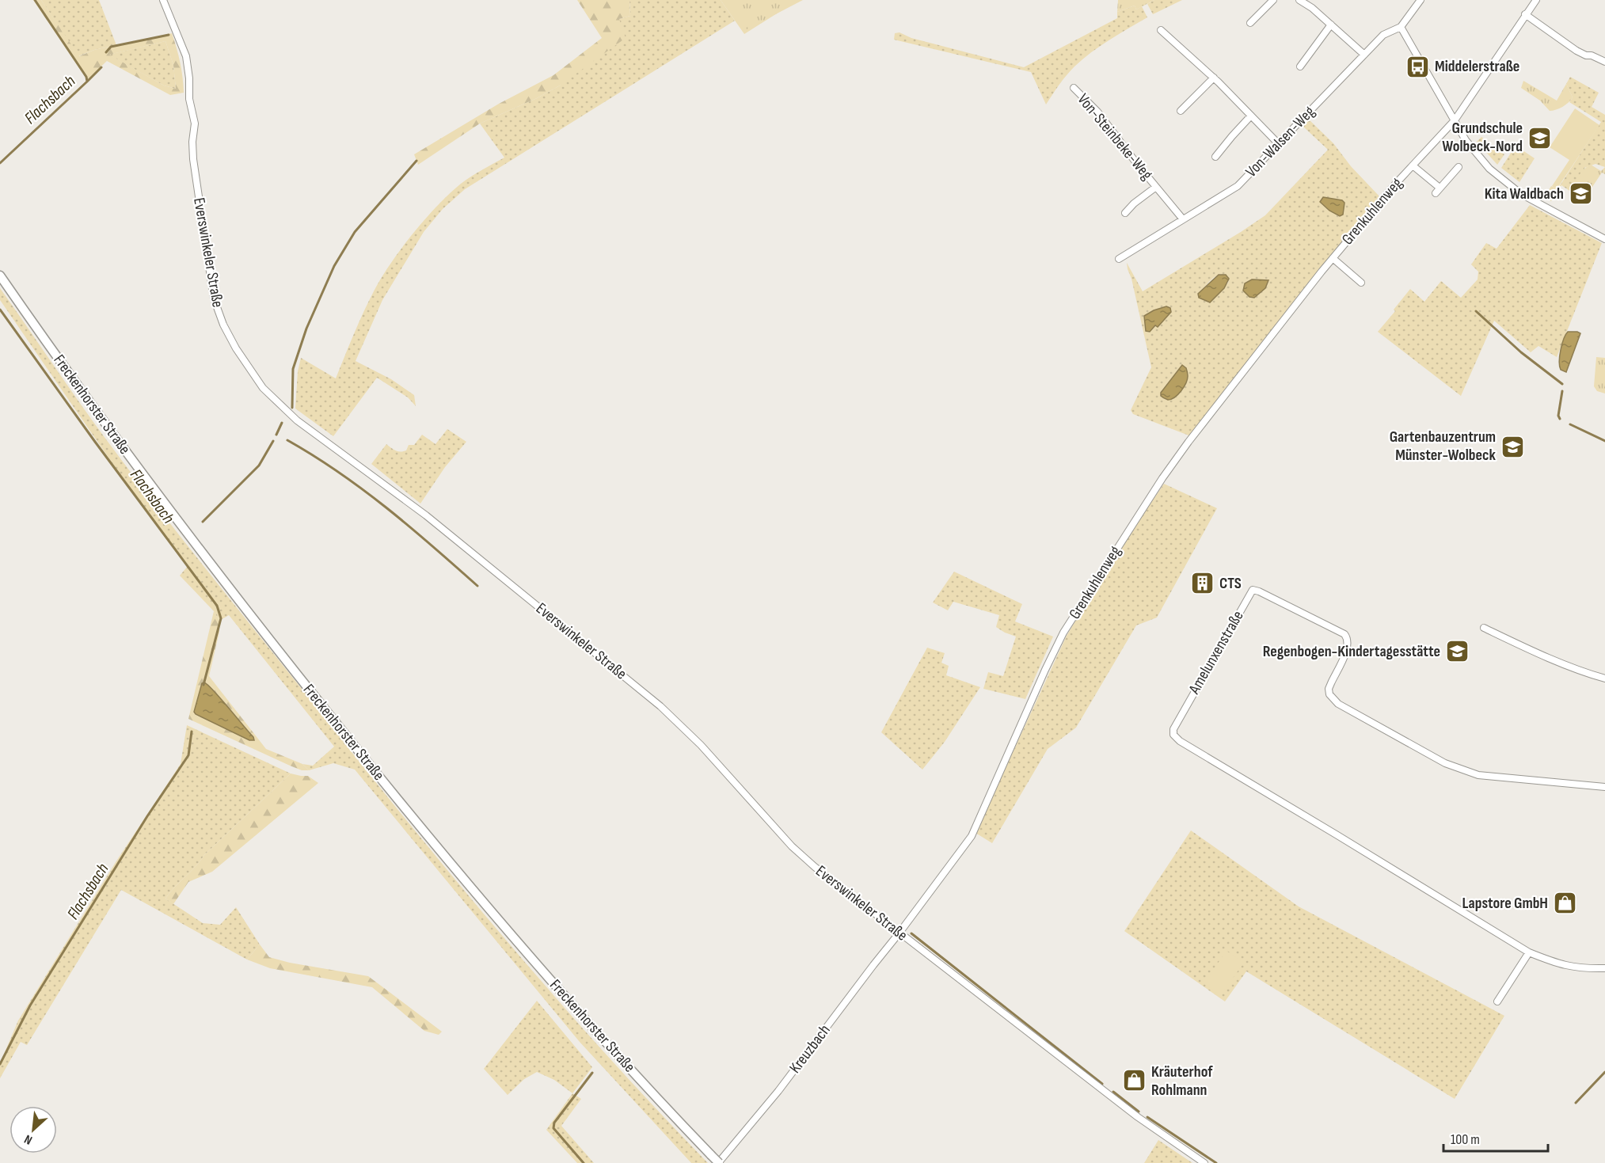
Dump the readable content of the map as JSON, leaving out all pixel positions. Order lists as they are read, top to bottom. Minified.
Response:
{"streets":{"main road":["Freckenhorster Straße"],"street":["Von-Steinbeke-Weg","Von-Walsen-Weg","Grenkuhlenweg","Everswinkeler Straße","Amelunxenstraße","Kreuzbach"]},"crossings":[["Von-Steinbeke-Weg","Von-Walsen-Weg"],["Grenkuhlenweg","Everswinkeler Straße"],["Grenkuhlenweg","Kreuzbach"],["Everswinkeler Straße","Kreuzbach"],["Freckenhorster Straße","Kreuzbach"]],"water":["Flachsbach"],"places":{"bus stop":["Middelerstraße"],"school or university":["Grundschule Wolbeck-Nord","Kita Waldbach","Gartenbauzentrum Münster-Wolbeck","Regenbogen-Kindertagesstätte"],"building":["CTS"],"shop":["Lapstore GmbH","Kräuterhof Rohlmann"]},"scale_bar":"100 m","north":"bottom left"}
